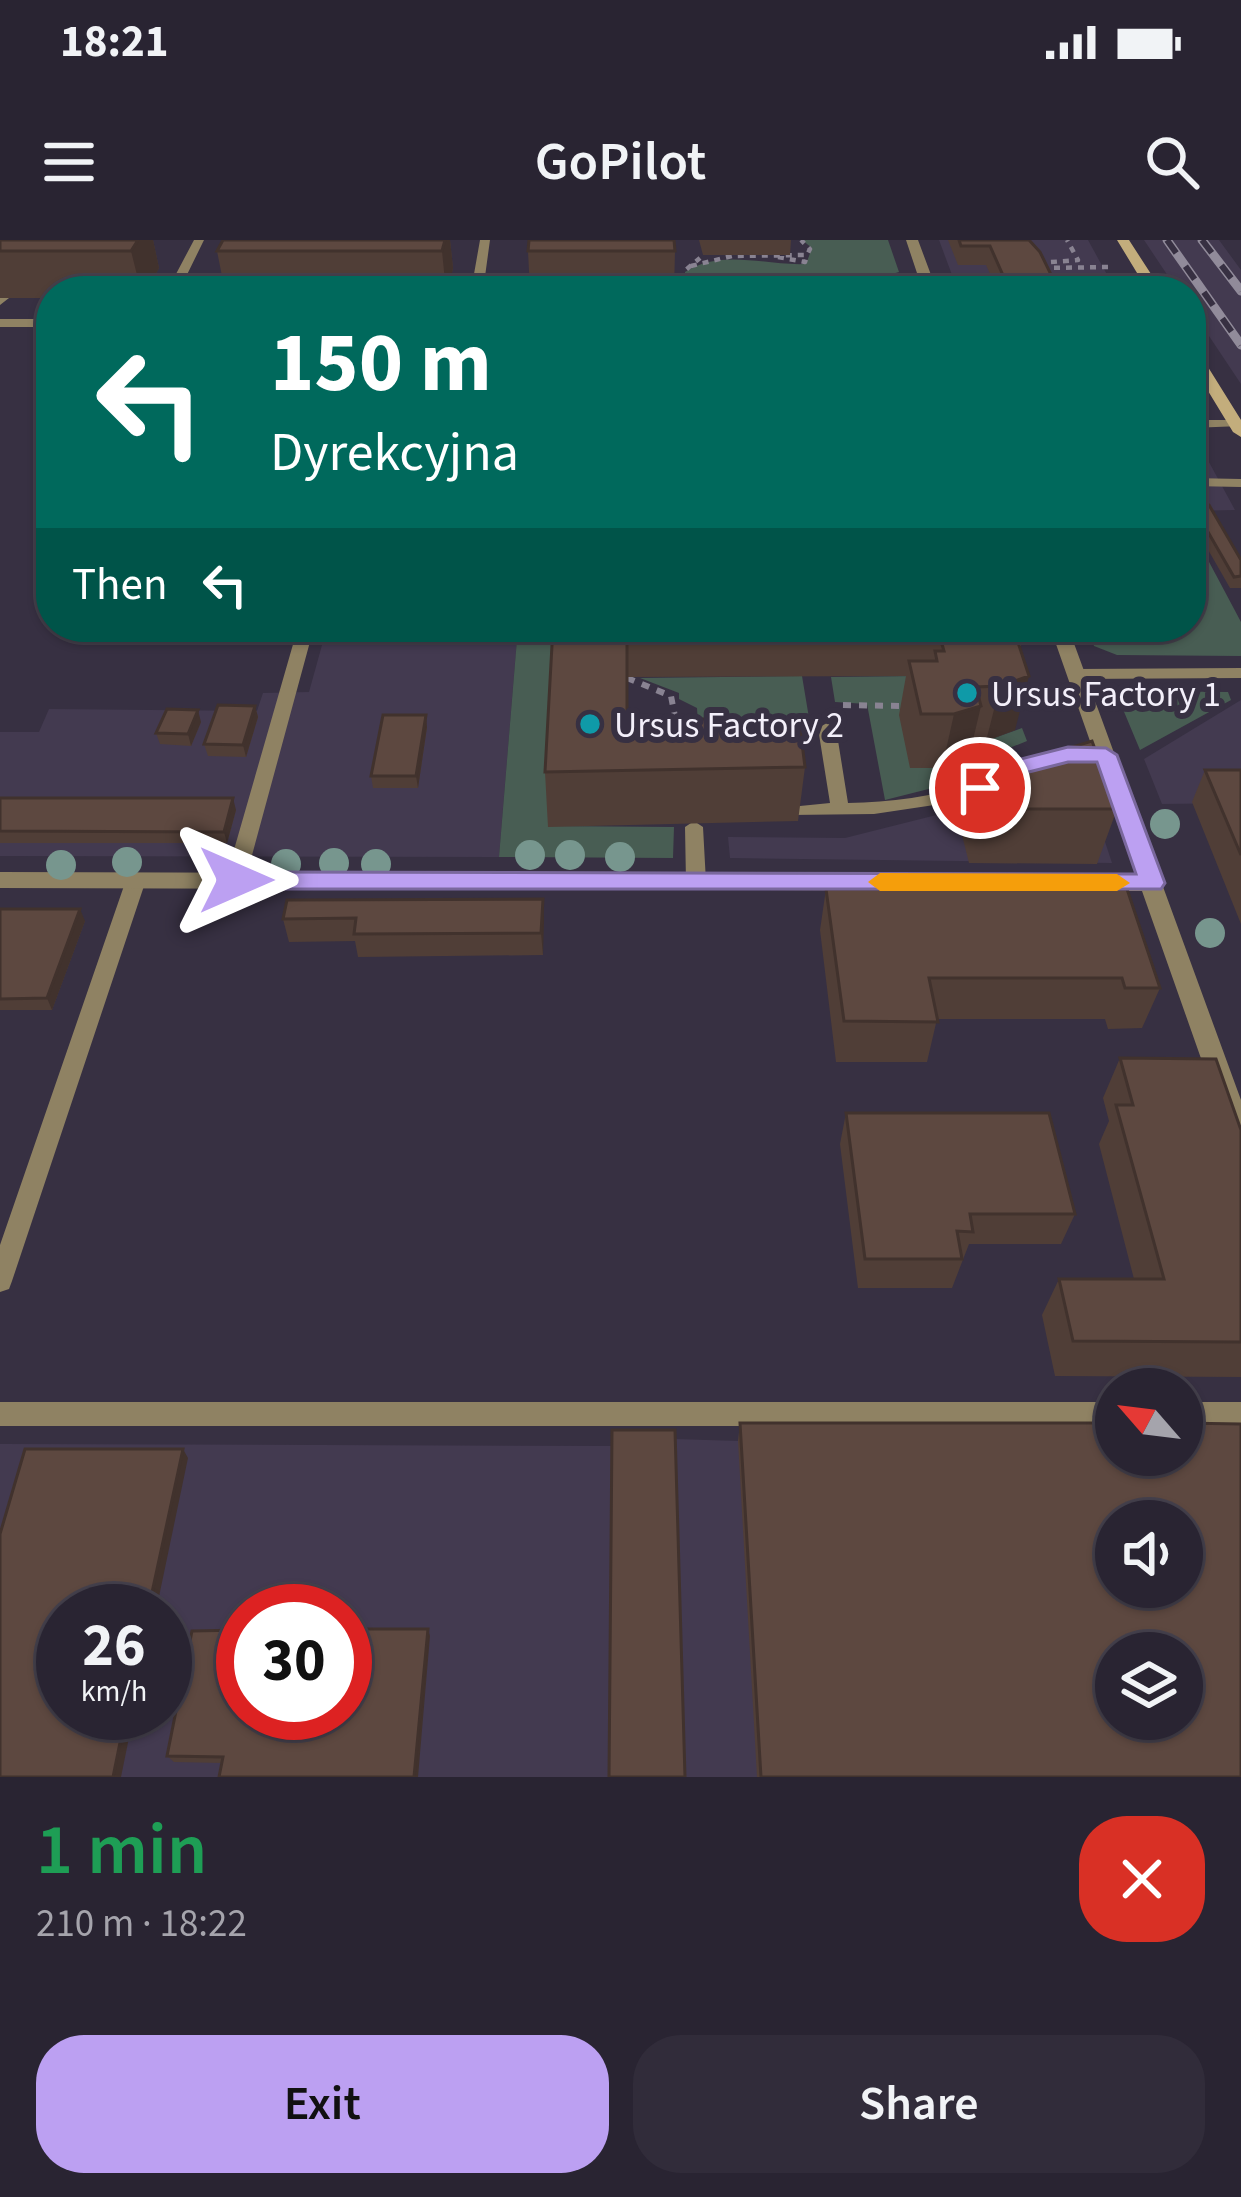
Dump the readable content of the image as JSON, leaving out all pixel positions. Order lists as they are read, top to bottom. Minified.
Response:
{"places":["Ursus Factory 1","Ursus Factory 2"],"north":"top left","page":{"status":"18:21","header":"GoPilot","turn":["150 m","Dyrekcyjna"],"then":"Then","speed":"26 km/h","limit":"30","heading":["1 min","210 m · 18:22"],"buttons":["Exit","Share"]}}
